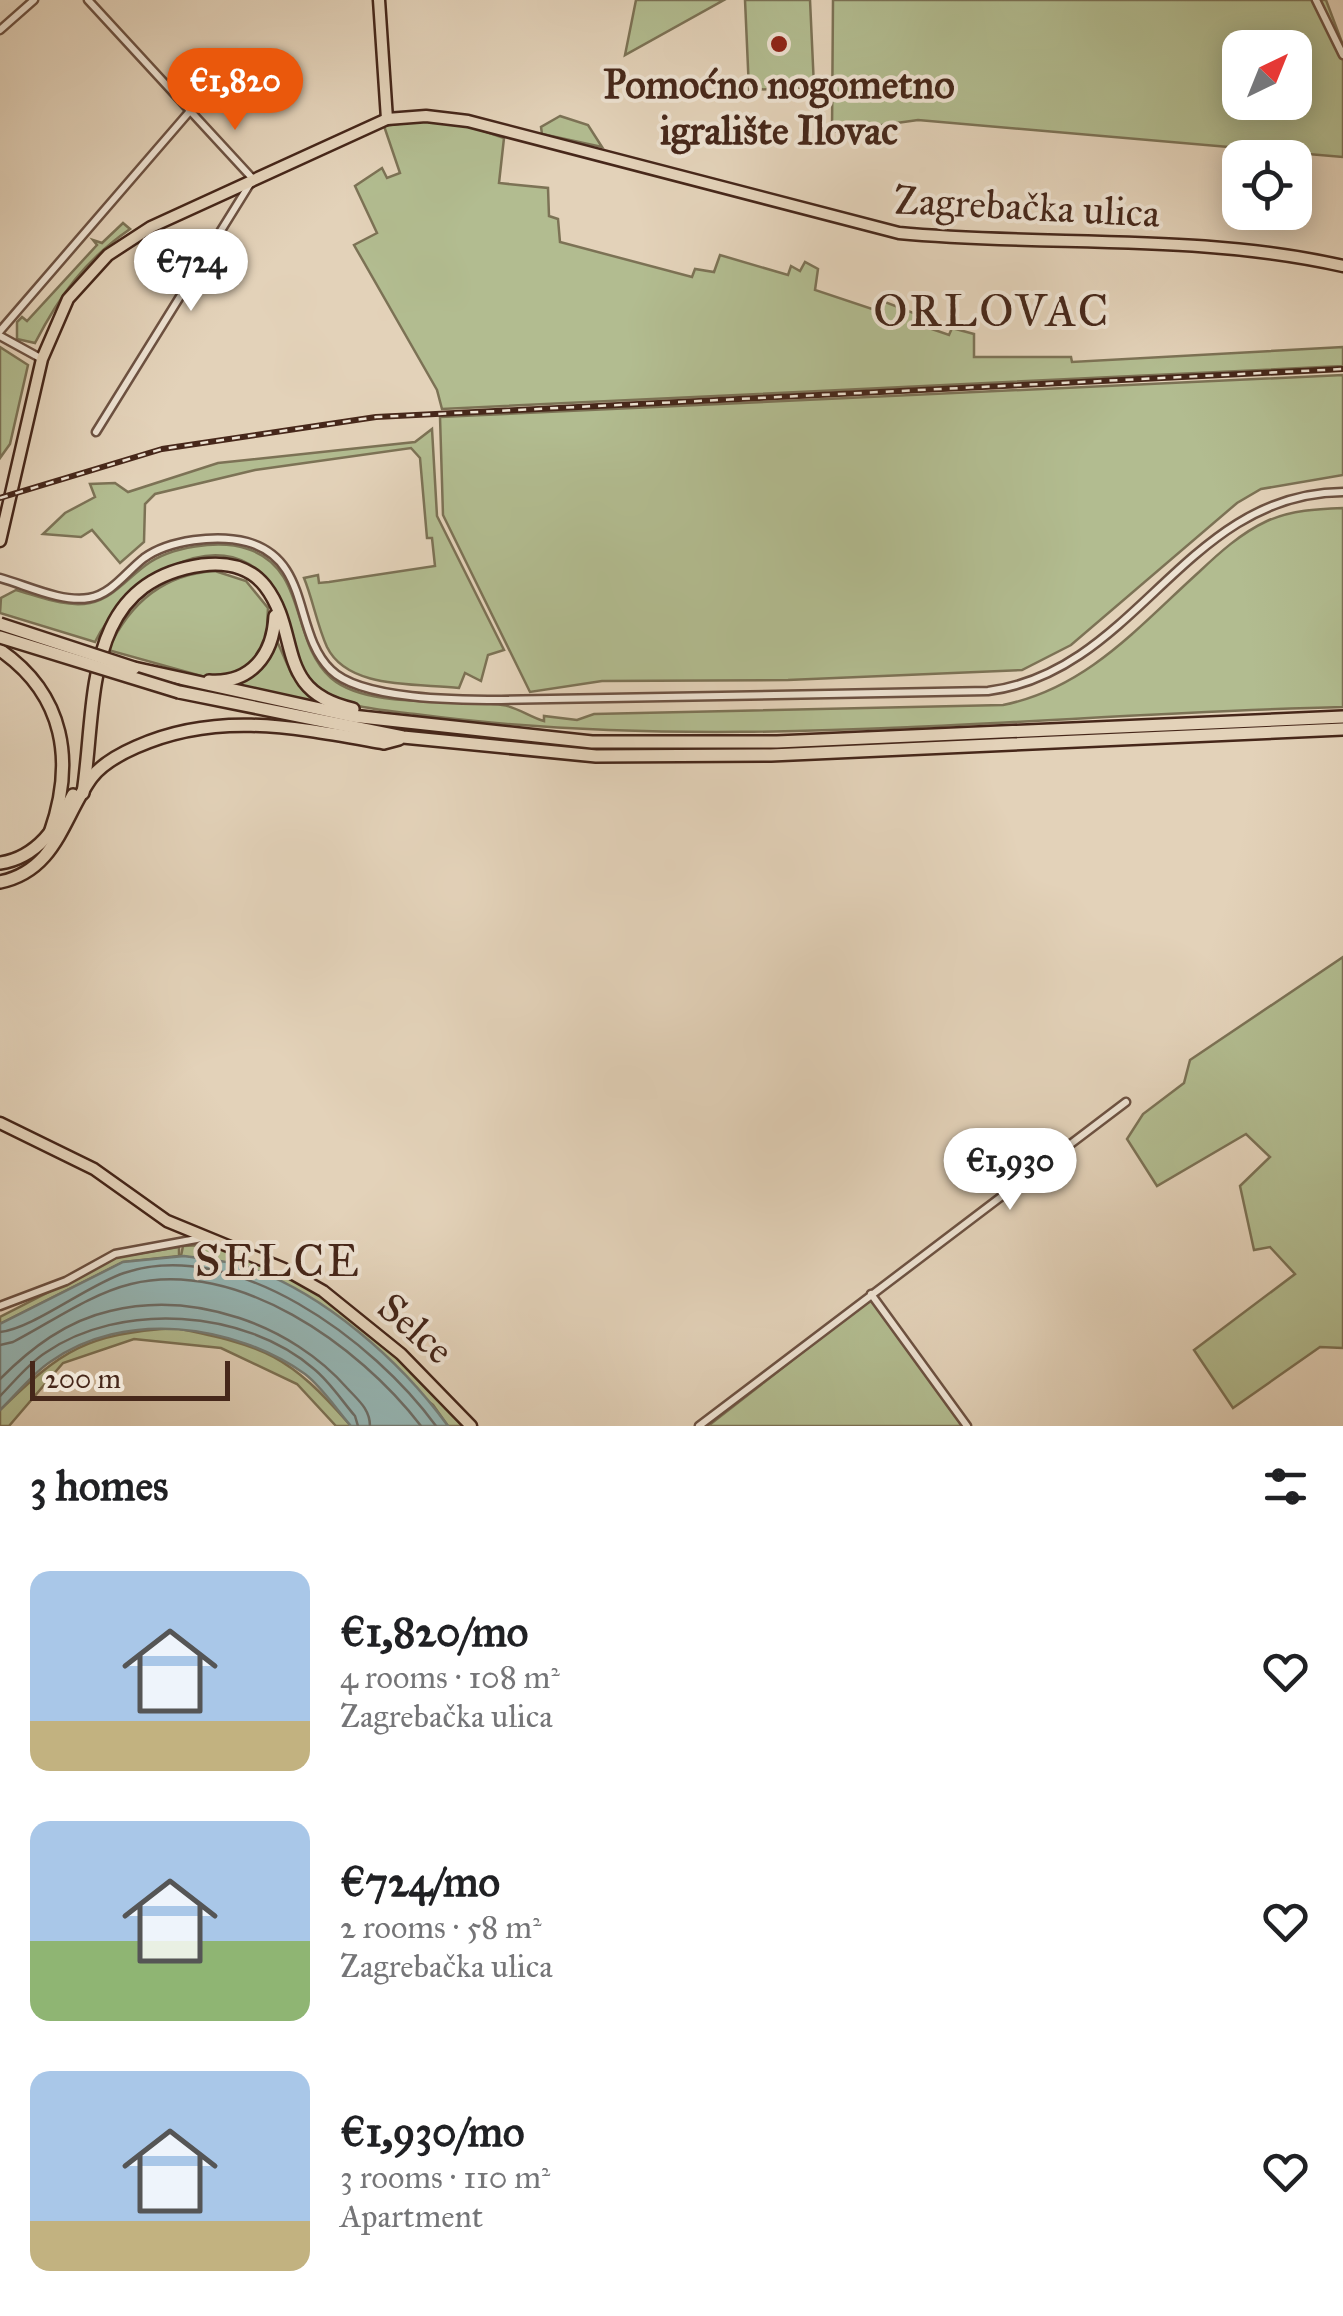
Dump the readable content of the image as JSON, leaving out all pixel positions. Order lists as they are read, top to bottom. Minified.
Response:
{"streets":{"main road":["Zagrebačka ulica","Selce"]},"districts":["ORLOVAC","SELCE"],"places":["Pomoćno nogometno igralište Ilovac"],"scale_bar":"200 m","north":"top right","page":{"price":["€1,820","€724","€1,930"],"scale":"200 m","heading":"3 homes","list":[{"name":"€1,820/mo","note":"4 rooms · 108 m² · Zagrebačka ulica"},{"name":"€724/mo","note":"2 rooms · 58 m² · Zagrebačka ulica"},{"name":"€1,930/mo","note":"3 rooms · 110 m² · Apartment"}]}}
